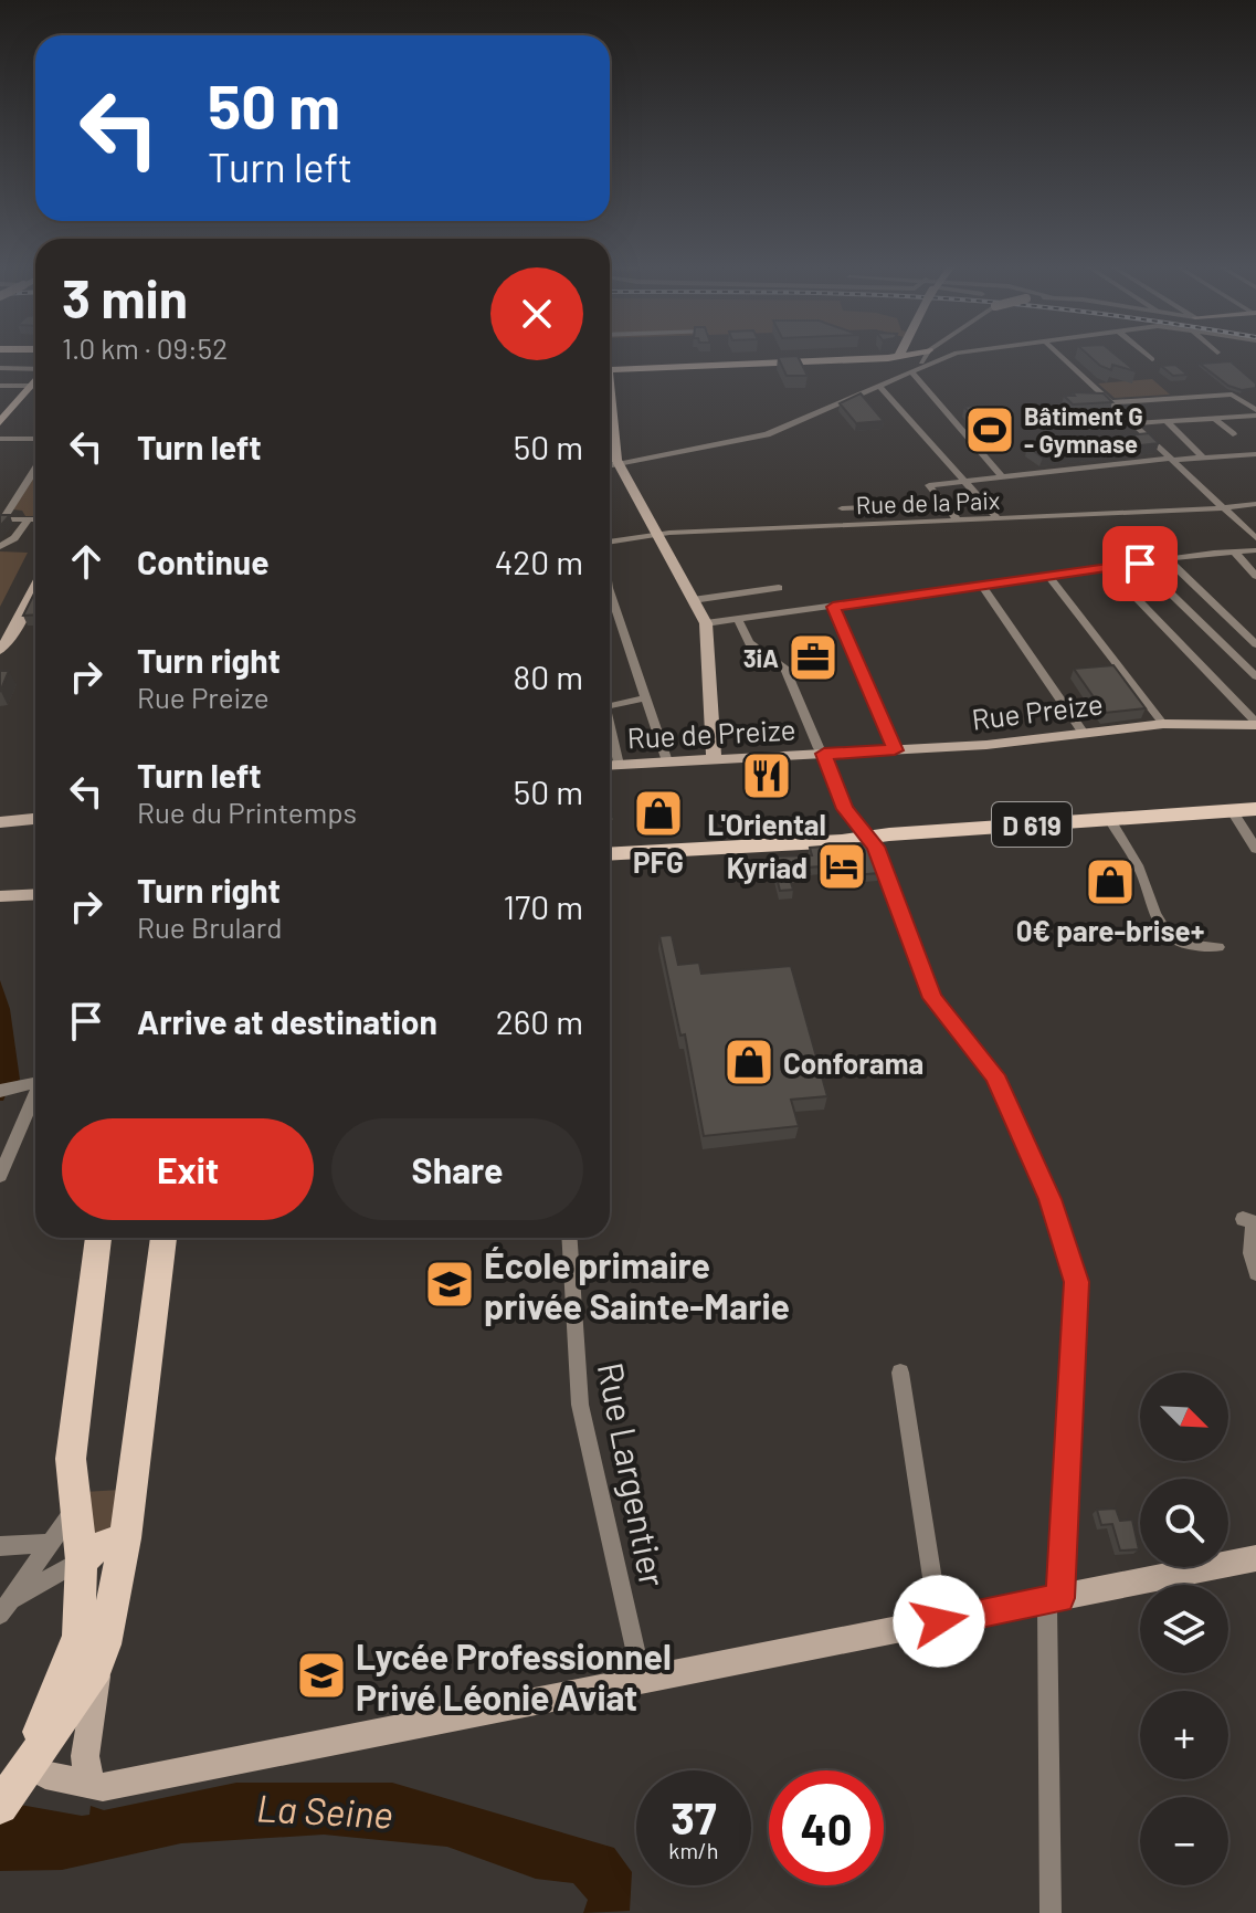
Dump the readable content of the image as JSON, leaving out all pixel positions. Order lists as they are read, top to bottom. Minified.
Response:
{"streets":{"main road":["D 619"],"street":["Rue de la Paix","Rue Preize","Rue de Preize","Rue Largentier"]},"crossings":[["Rue Preize","Rue de Preize"]],"water":["La Seine"],"places":{"sports":["Bâtiment G - Gymnase"],"office":["3iA"],"restaurant":["L'Oriental"],"shop":["PFG","0€ pare-brise+","Conforama"],"hotel":["Kyriad"],"school or university":["École primaire privée Sainte-Marie","Lycée Professionnel Privé Léonie Aviat"]},"north":"bottom right","page":{"turn":["50 m","Turn left"],"heading":["3 min","1.0 km · 09:52"],"list":[{"name":"Turn left","value":"50 m"},{"name":"Continue","value":"420 m"},{"name":"Turn right","note":"Rue Preize","value":"80 m"},{"name":"Turn left","note":"Rue du Printemps","value":"50 m"},{"name":"Turn right","note":"Rue Brulard","value":"170 m"},{"name":"Arrive at destination","value":"260 m"}],"buttons":["Exit","Share"],"map_buttons":["+","−"],"speed":"37 km/h","limit":"40"}}
